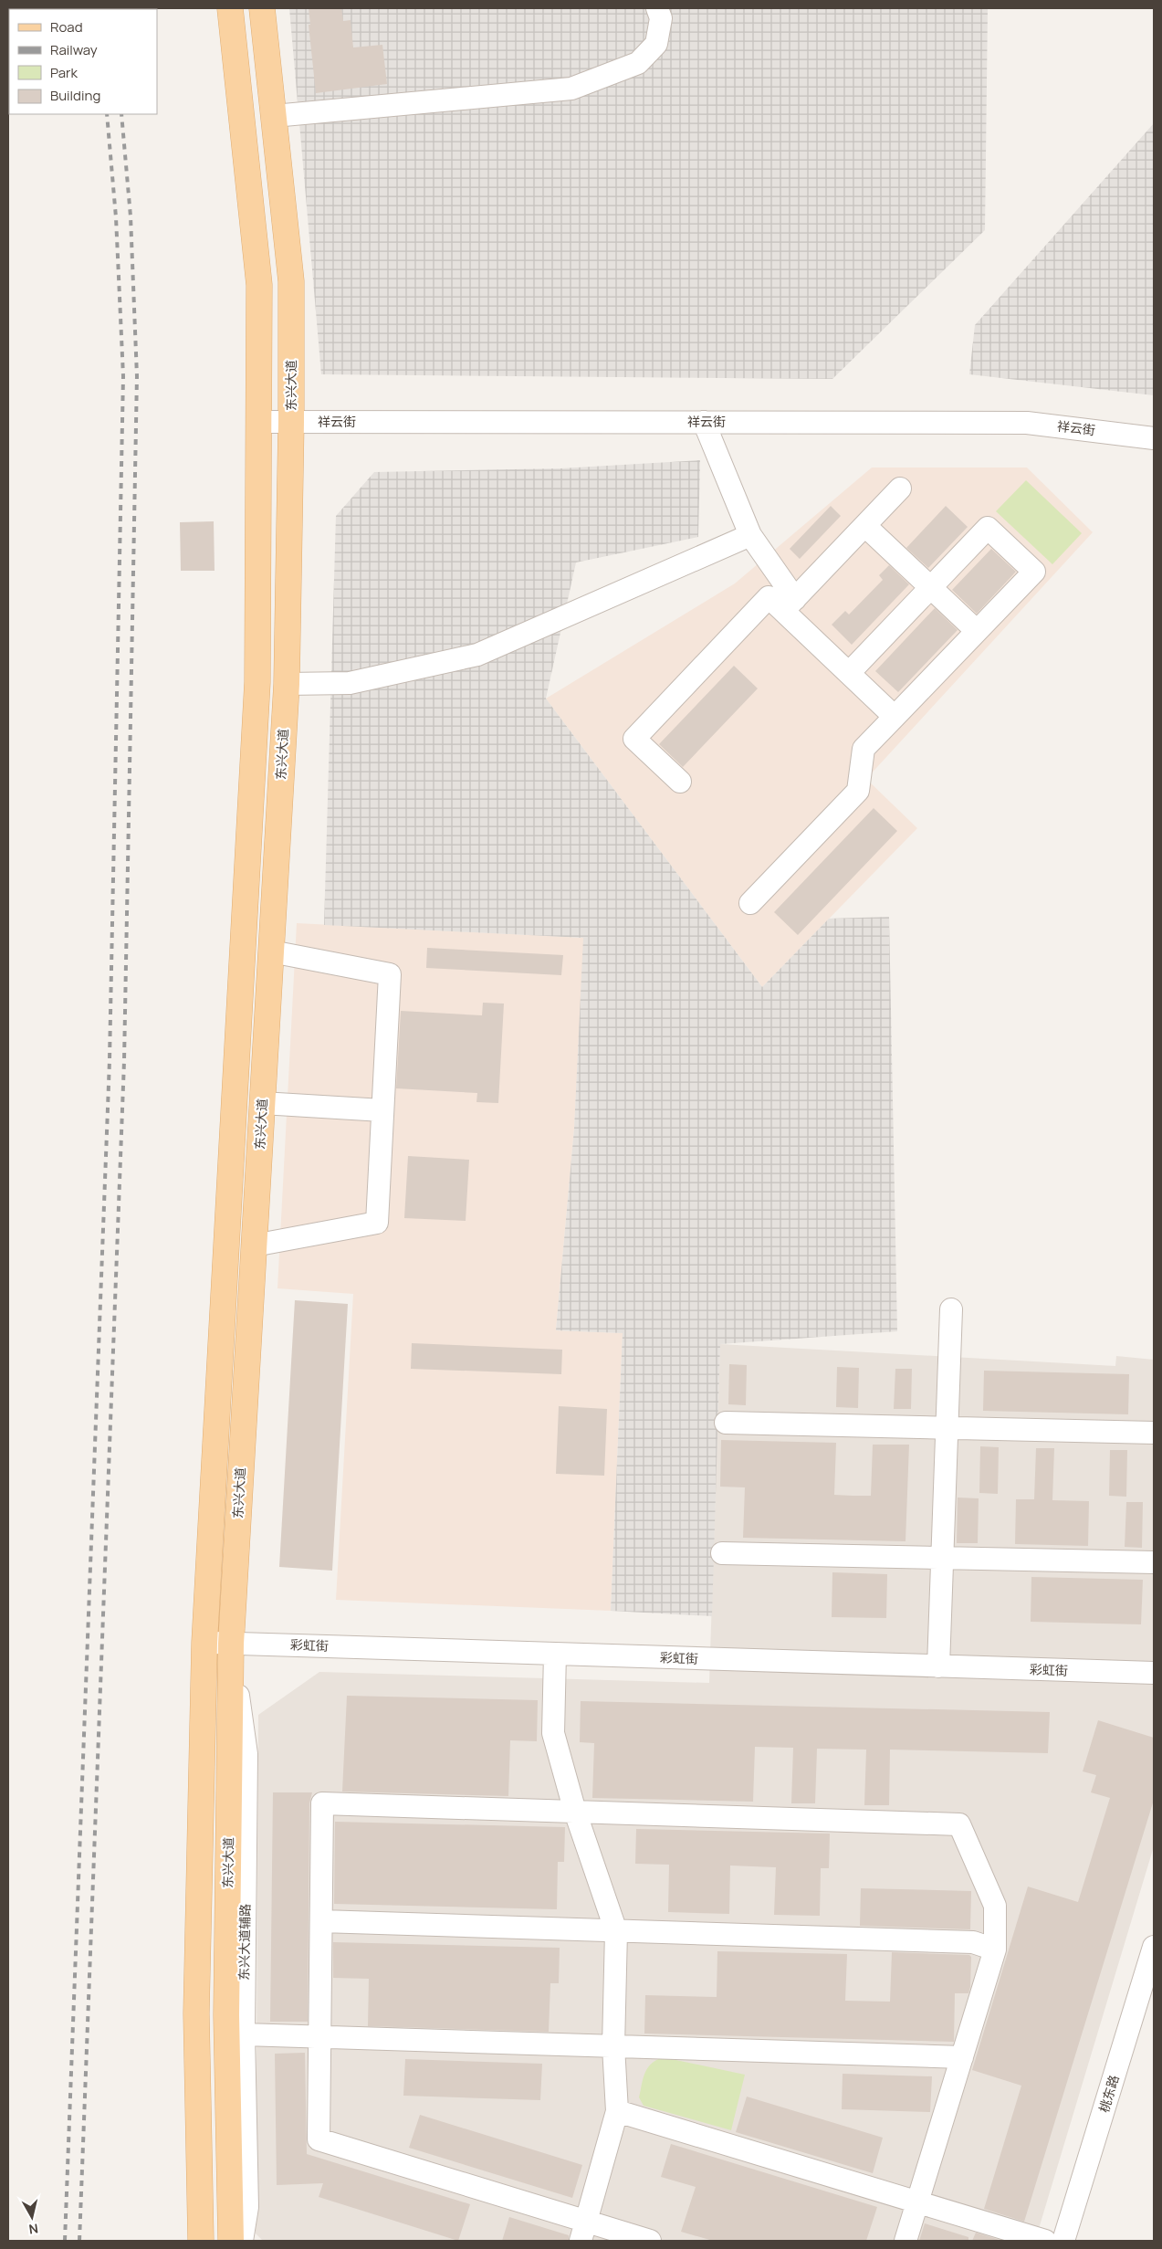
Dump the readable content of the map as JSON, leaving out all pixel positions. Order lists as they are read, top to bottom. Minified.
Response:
{"streets":{"main road":["东兴大道"],"street":["祥云街","彩虹街","东兴大道辅路","桃东路"]},"crossings":[["东兴大道","祥云街"],["东兴大道","彩虹街"],["东兴大道","东兴大道辅路"],["彩虹街","东兴大道辅路"]],"legend":["Road","Railway","Park","Building"],"north":"bottom"}
